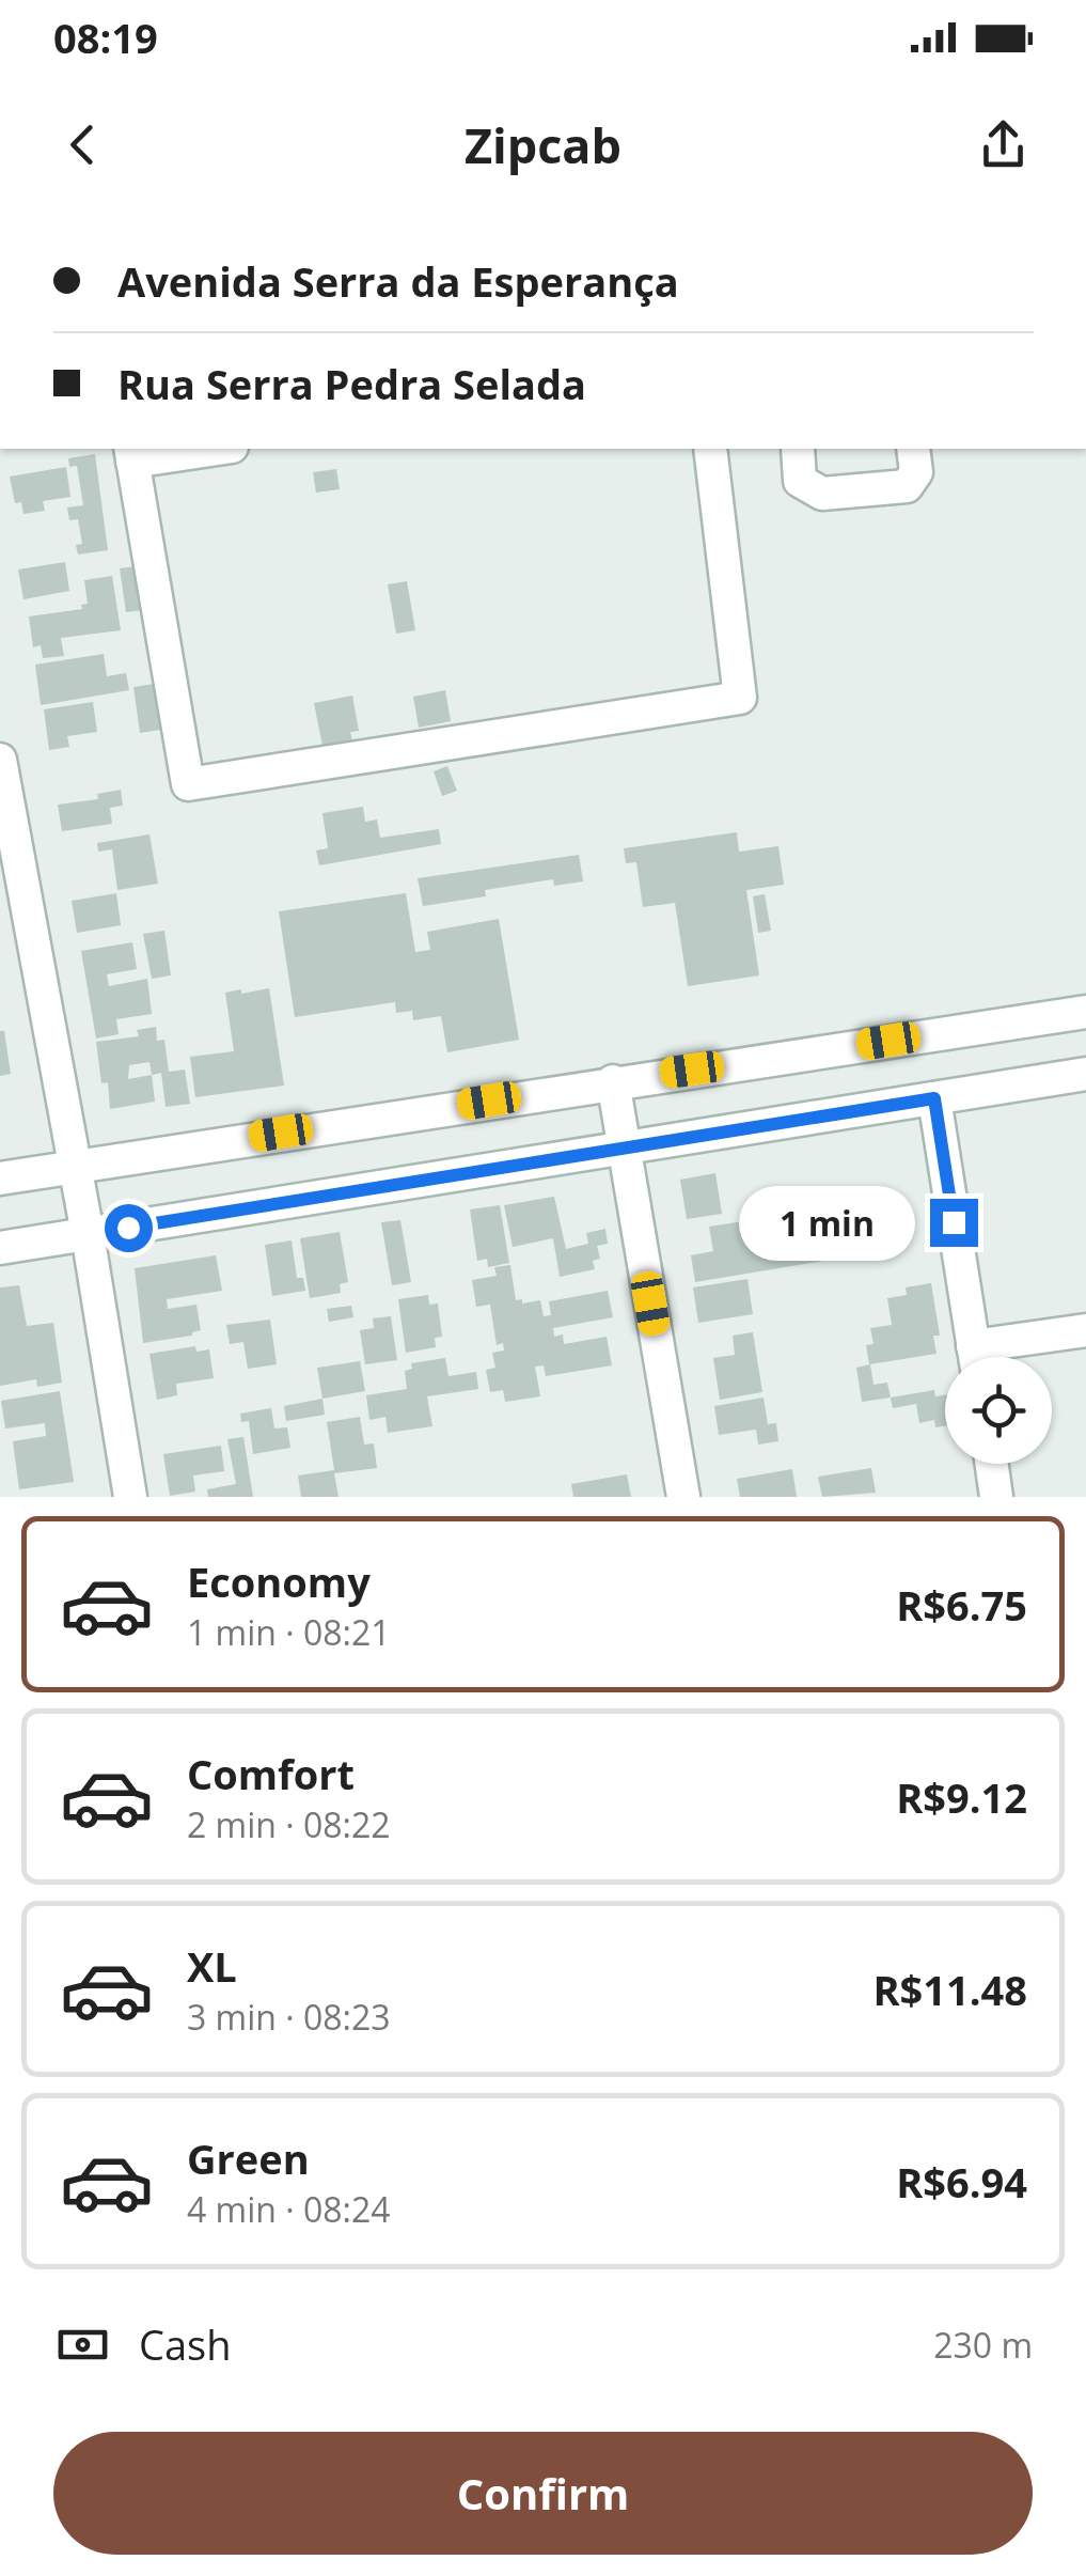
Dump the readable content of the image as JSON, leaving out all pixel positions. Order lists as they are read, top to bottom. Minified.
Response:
{"page":{"status":"08:19","header":"Zipcab","banner":["Avenida Serra da Esperança","Rua Serra Pedra Selada"],"bubble":"1 min","list":[{"name":"Economy","note":"1 min · 08:21","value":"R$6.75"},{"name":"Comfort","note":"2 min · 08:22","value":"R$9.12"},{"name":"XL","note":"3 min · 08:23","value":"R$11.48"},{"name":"Green","note":"4 min · 08:24","value":"R$6.94"}],"pay":["Cash","230 m"],"buttons":"Confirm"}}
